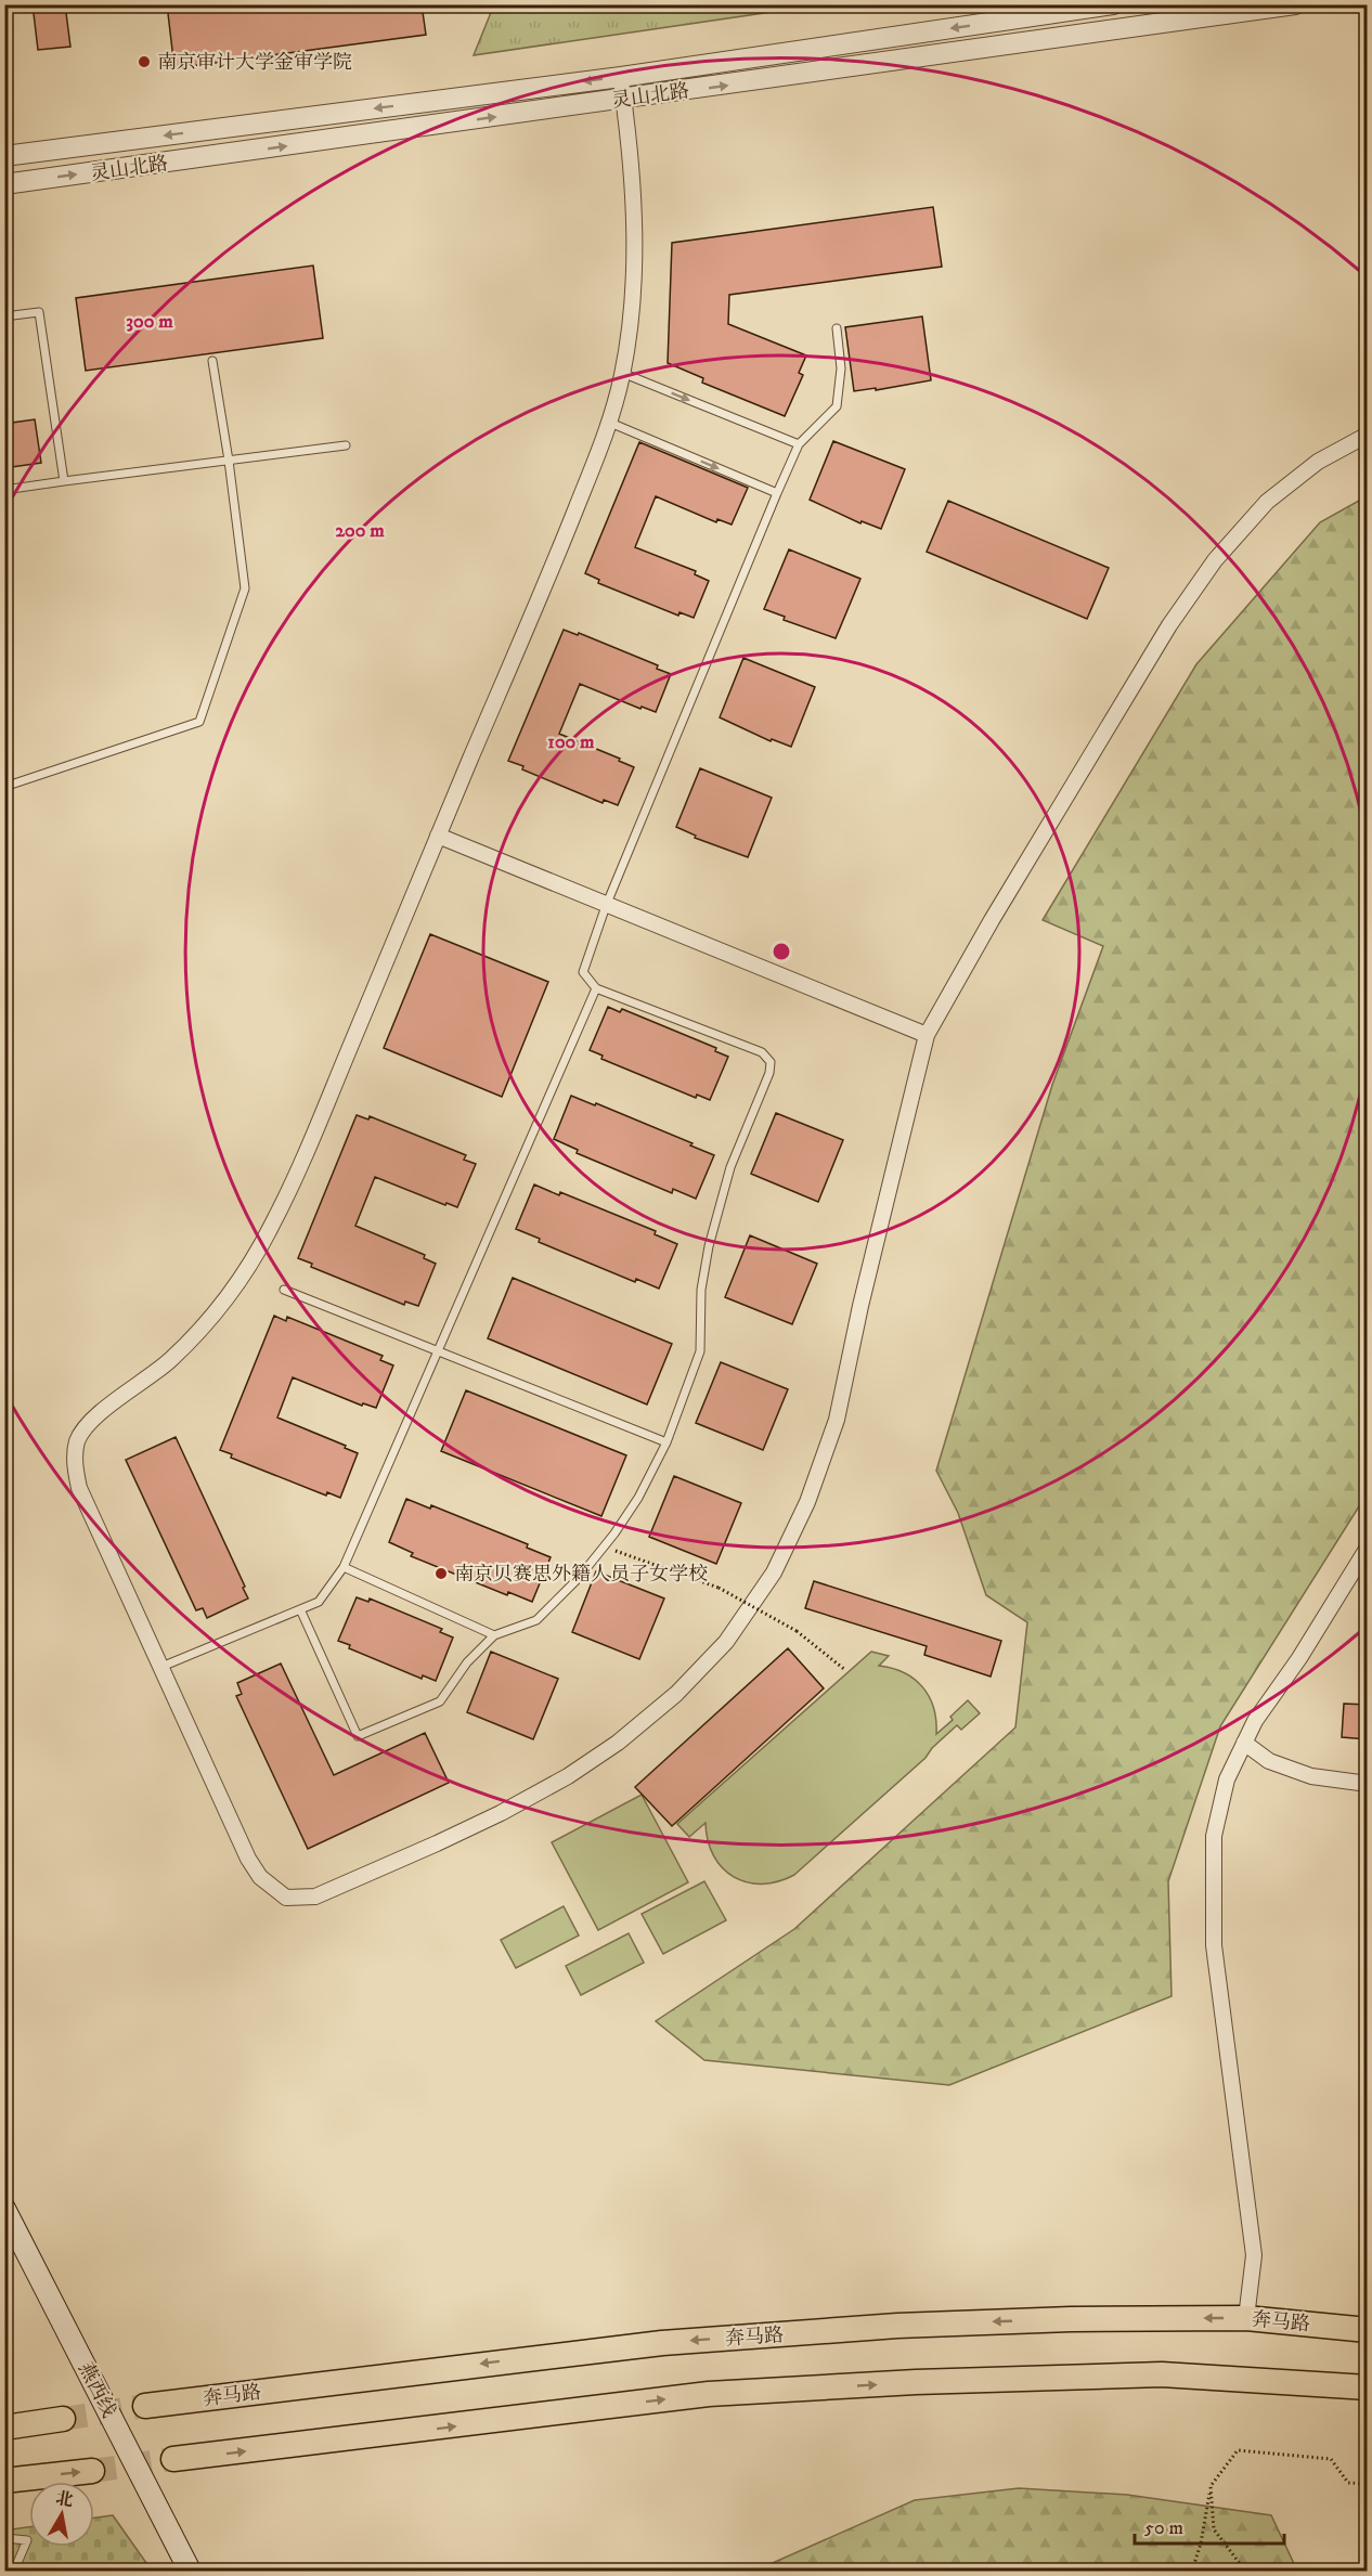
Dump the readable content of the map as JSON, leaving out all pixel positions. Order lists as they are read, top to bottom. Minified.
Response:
{"streets":{"main road":["奔马路","燕西线"],"street":["灵山北路"]},"places":["南京审计大学金审学院","南京贝赛思外籍人员子女学校"],"scale_bar":"50 m","north":"top","rings":["300 m","200 m","100 m"]}
